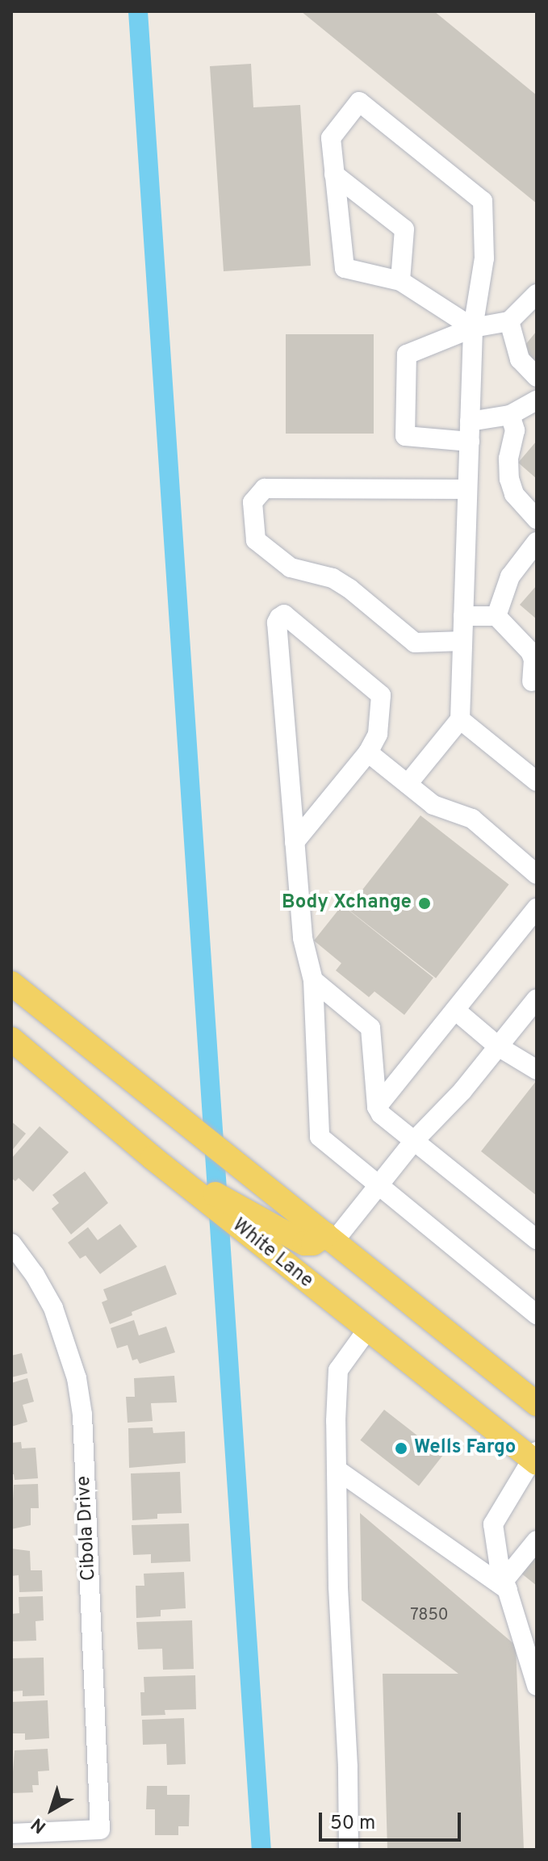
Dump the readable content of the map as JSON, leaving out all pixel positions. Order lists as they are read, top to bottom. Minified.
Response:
{"streets":{"main road":["White Lane"],"street":["Cibola Drive"]},"places":["Body Xchange","Wells Fargo"],"house_numbers":["7850"],"scale_bar":"50 m","north":"bottom left"}
